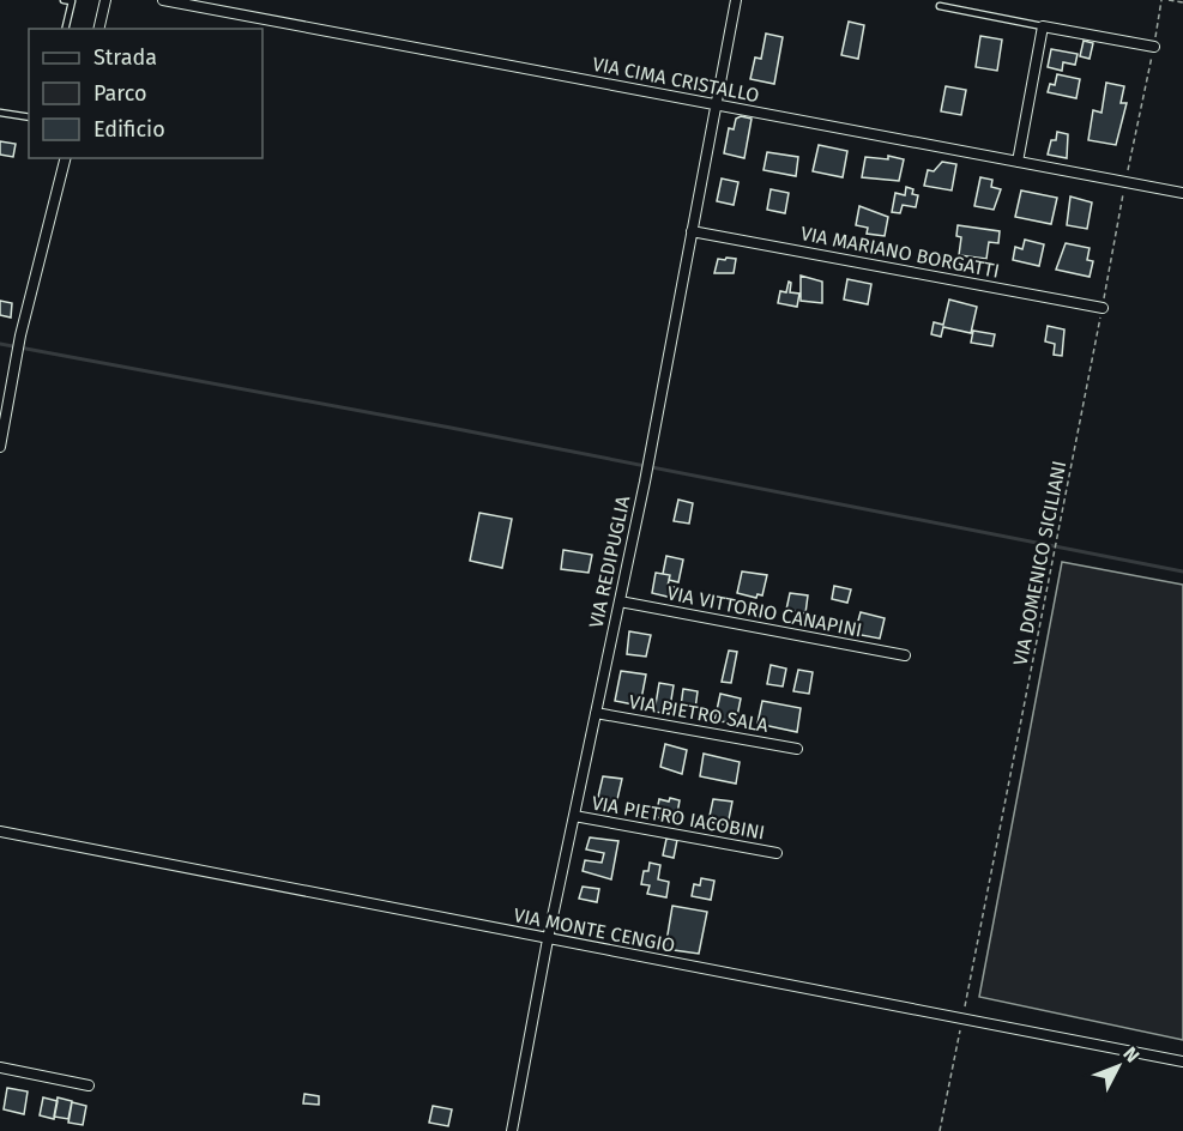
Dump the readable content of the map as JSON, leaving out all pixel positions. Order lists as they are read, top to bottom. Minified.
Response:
{"streets":{"street":["VIA CIMA CRISTALLO","VIA MARIANO BORGATTI","VIA REDIPUGLIA","VIA VITTORIO CANAPINI","VIA PIETRO SALA","VIA PIETRO IACOBINI","VIA MONTE CENGIO"],"path":["VIA DOMENICO SICILIANI"]},"crossings":[["VIA CIMA CRISTALLO","VIA REDIPUGLIA"],["VIA CIMA CRISTALLO","VIA DOMENICO SICILIANI"],["VIA MARIANO BORGATTI","VIA REDIPUGLIA"],["VIA MARIANO BORGATTI","VIA DOMENICO SICILIANI"],["VIA REDIPUGLIA","VIA VITTORIO CANAPINI"],["VIA REDIPUGLIA","VIA PIETRO SALA"],["VIA REDIPUGLIA","VIA PIETRO IACOBINI"],["VIA REDIPUGLIA","VIA MONTE CENGIO"],["VIA DOMENICO SICILIANI","VIA MONTE CENGIO"]],"legend":["Strada","Parco","Edificio"],"north":"top right"}
